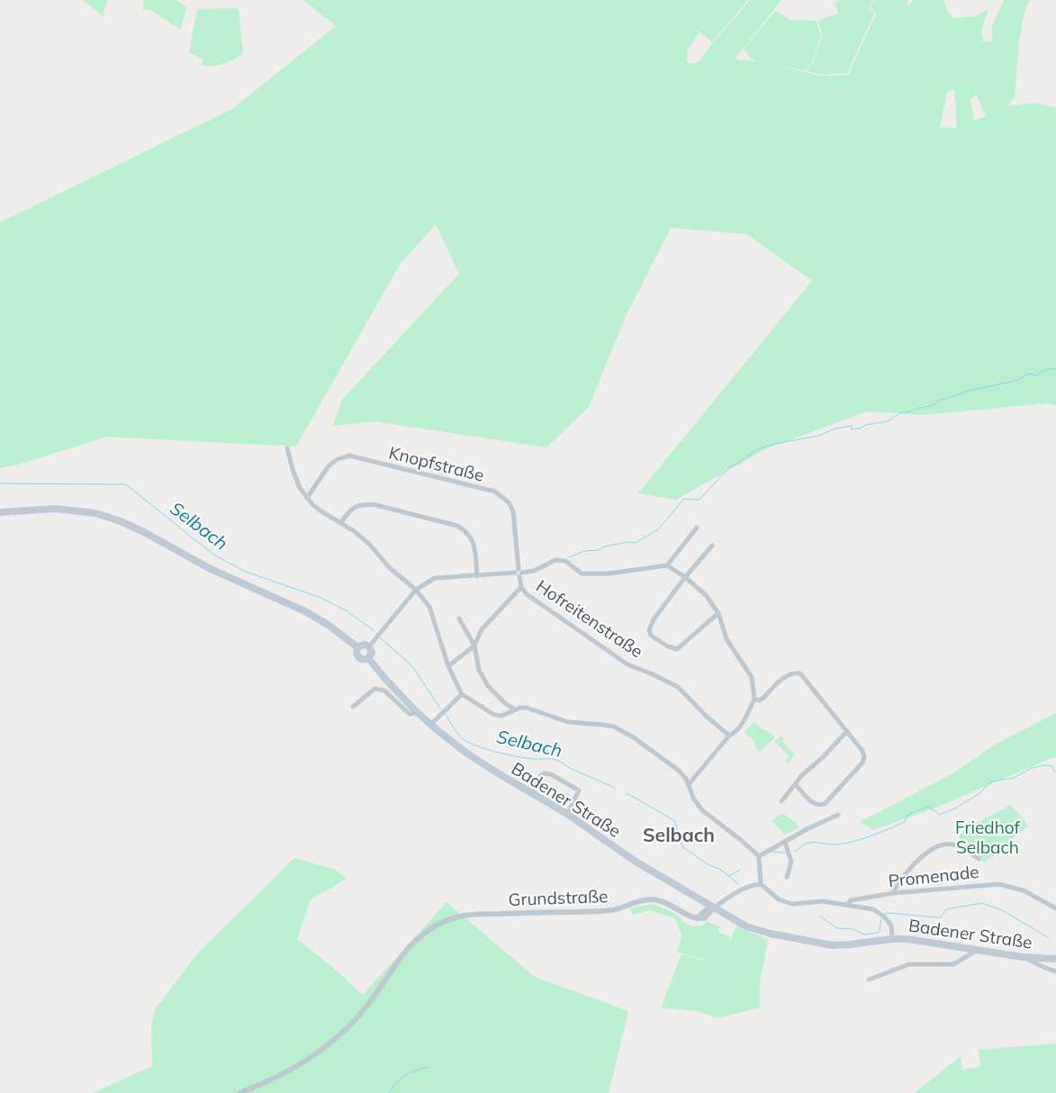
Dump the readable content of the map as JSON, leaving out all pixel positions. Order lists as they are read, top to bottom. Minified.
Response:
{"streets":{"main road":["Badener Straße"],"street":["Knopfstraße","Hofreitenstraße","Promenade","Grundstraße"]},"crossings":[["Knopfstraße","Hofreitenstraße"],["Badener Straße","Grundstraße"]],"districts":["Selbach"],"water":["Selbach"],"parks":["Friedhof Selbach"]}
